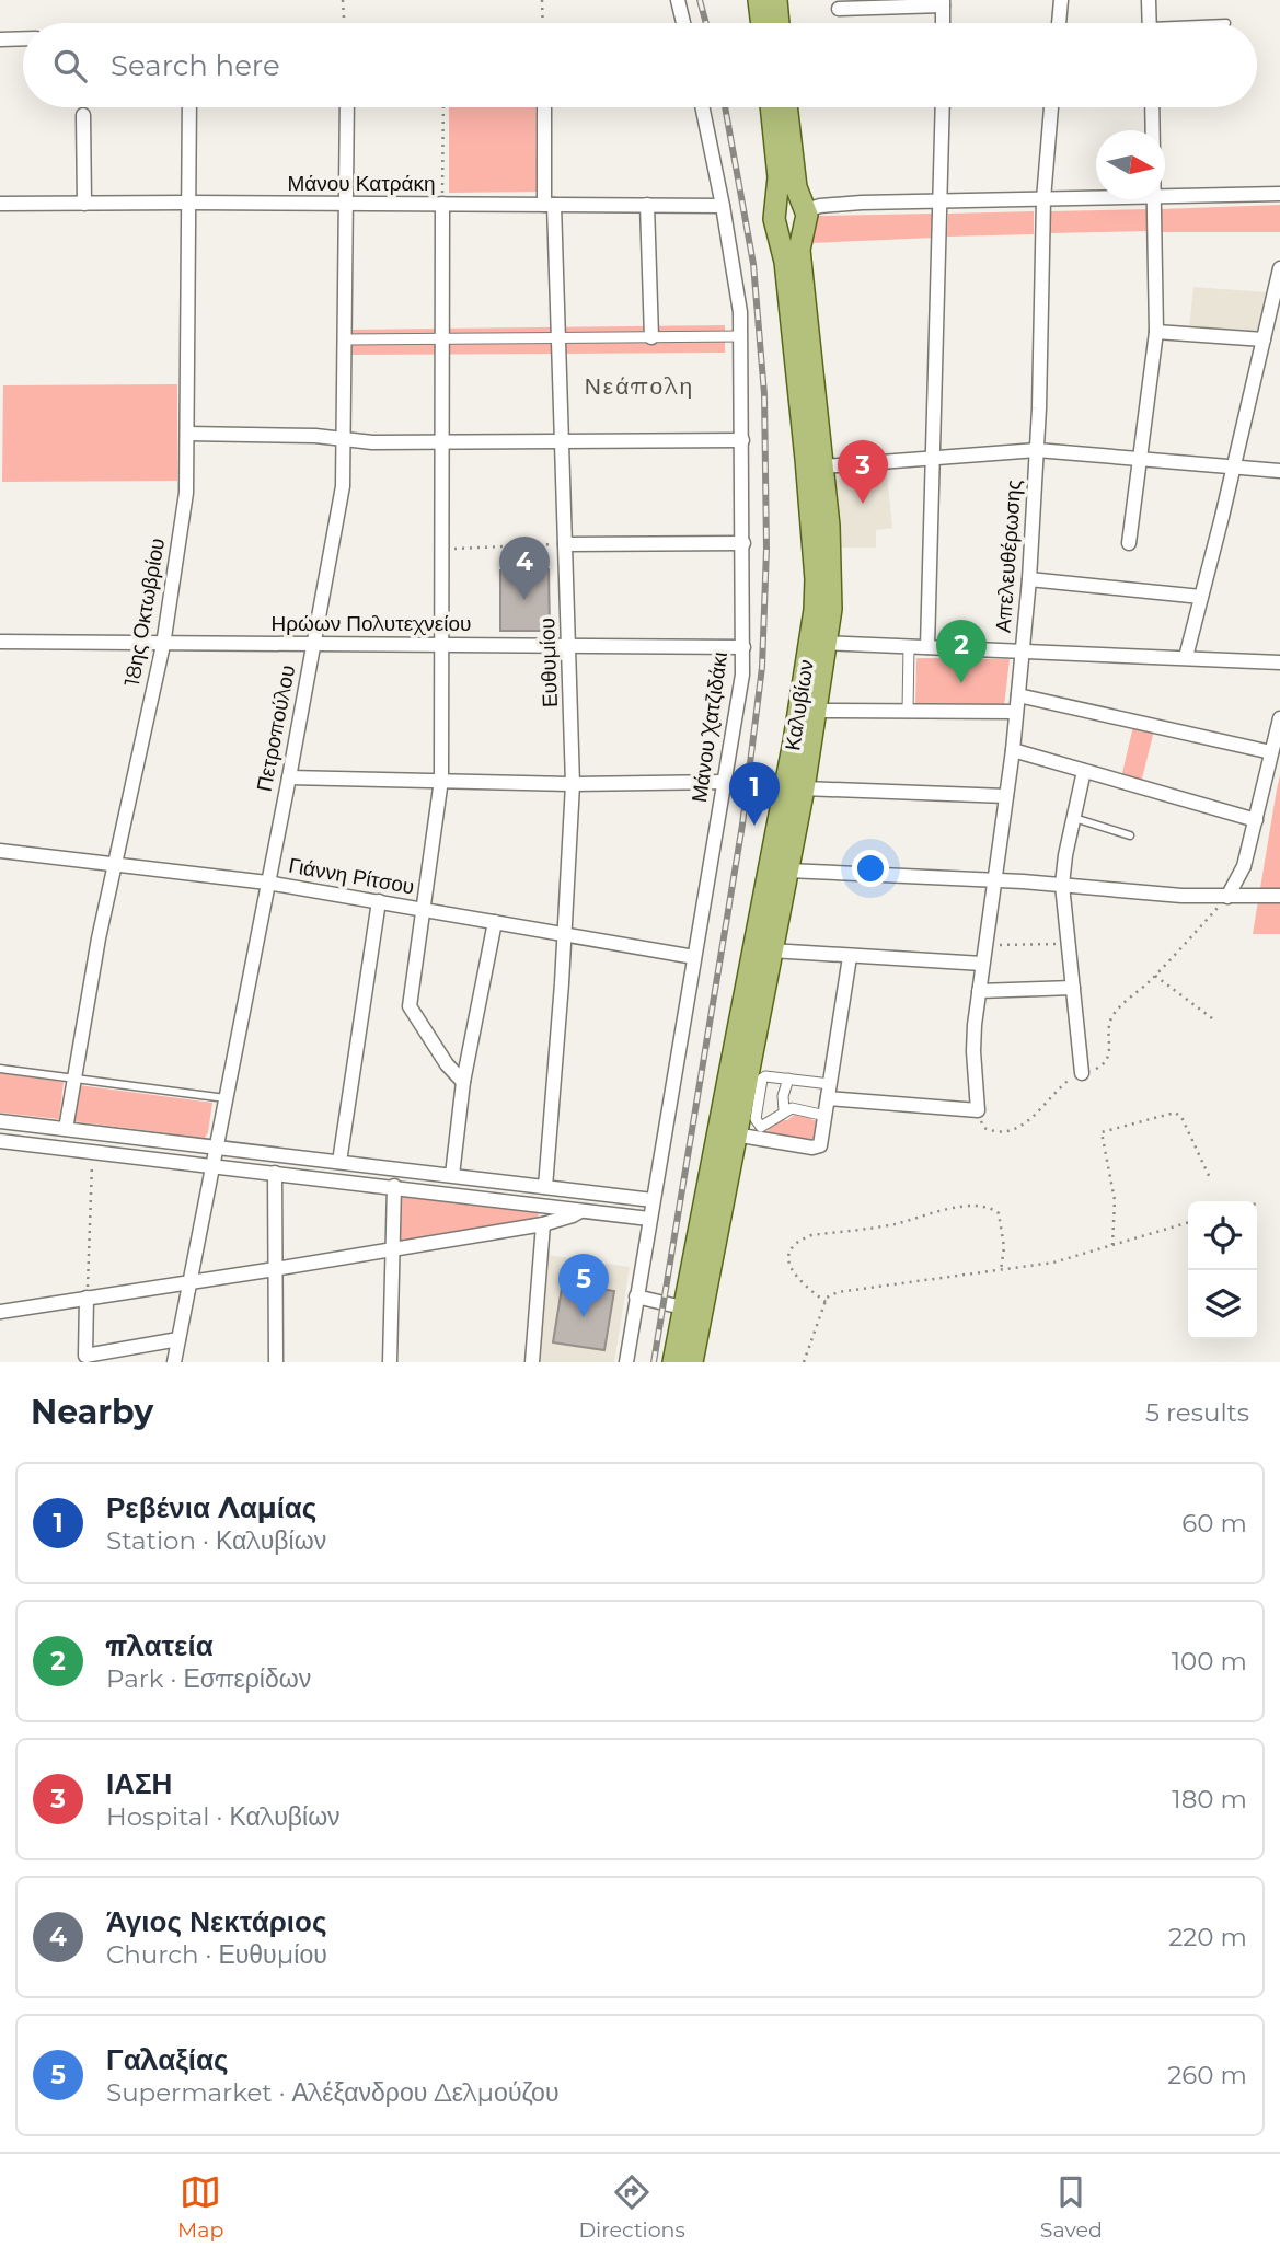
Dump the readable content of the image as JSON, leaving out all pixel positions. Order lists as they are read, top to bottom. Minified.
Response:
{"streets":{"main road":["Καλυβίων"],"street":["Μάνου Κατράκη","Απελευθέρωσης","18ης Οκτωβρίου","Ηρώων Πολυτεχνείου","Ευθυμίου","Μάνου Χατζιδάκι","Πετροπούλου","Γιάννη Ρίτσου"]},"crossings":[["Μάνου Κατράκη","18ης Οκτωβρίου"],["Μάνου Κατράκη","Ευθυμίου"],["Μάνου Κατράκη","Μάνου Χατζιδάκι"],["Μάνου Κατράκη","Πετροπούλου"],["18ης Οκτωβρίου","Ηρώων Πολυτεχνείου"],["18ης Οκτωβρίου","Γιάννη Ρίτσου"],["Ηρώων Πολυτεχνείου","Ευθυμίου"],["Ηρώων Πολυτεχνείου","Μάνου Χατζιδάκι"],["Ηρώων Πολυτεχνείου","Πετροπούλου"],["Ευθυμίου","Γιάννη Ρίτσου"],["Μάνου Χατζιδάκι","Γιάννη Ρίτσου"],["Πετροπούλου","Γιάννη Ρίτσου"]],"districts":["Νεάπολη"],"north":"right","page":{"search":"Search here","pins":["3","4","2","1","5"],"heading":["Nearby","5 results"],"list":[{"mark":"1","name":"Ρεβένια Λαμίας","note":"Station · Καλυβίων","value":"60 m"},{"mark":"2","name":"πλατεία","note":"Park · Εσπερίδων","value":"100 m"},{"mark":"3","name":"ΙΑΣΗ","note":"Hospital · Καλυβίων","value":"180 m"},{"mark":"4","name":"Άγιος Νεκτάριος","note":"Church · Ευθυμίου","value":"220 m"},{"mark":"5","name":"Γαλαξίας","note":"Supermarket · Αλέξανδρου Δελμούζου","value":"260 m"}],"nav":["Map","Directions","Saved"]}}
